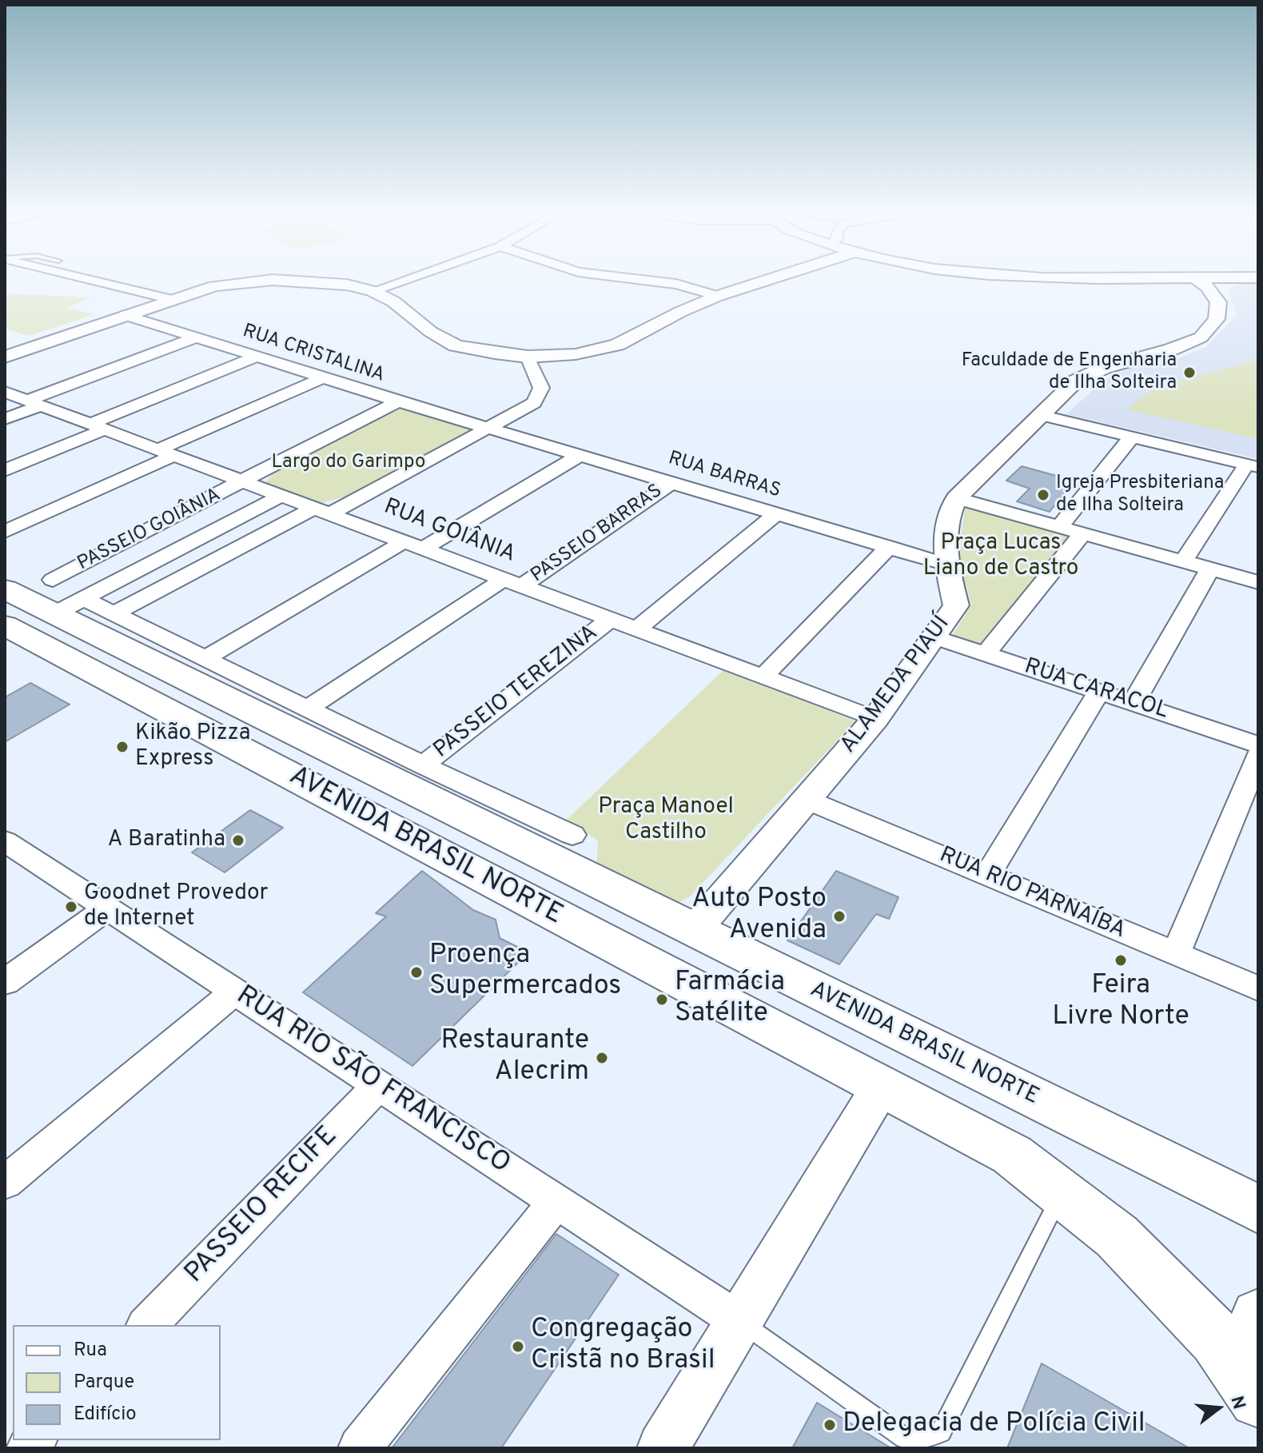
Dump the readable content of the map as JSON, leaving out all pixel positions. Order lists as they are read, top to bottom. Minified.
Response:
{"streets":{"main road":["AVENIDA BRASIL NORTE"],"street":["RUA CRISTALINA","RUA BARRAS","PASSEIO GOIÂNIA","RUA GOIÂNIA","PASSEIO BARRAS","ALAMEDA PIAUÍ","RUA CARACOL","PASSEIO TEREZINA","RUA RIO PARNAÍBA","RUA RIO SÃO FRANCISCO","PASSEIO RECIFE"]},"crossings":[["RUA CRISTALINA","RUA BARRAS"],["RUA CRISTALINA","PASSEIO GOIÂNIA"],["RUA BARRAS","PASSEIO BARRAS"],["RUA BARRAS","ALAMEDA PIAUÍ"],["PASSEIO GOIÂNIA","RUA GOIÂNIA"],["PASSEIO GOIÂNIA","AVENIDA BRASIL NORTE"],["RUA GOIÂNIA","PASSEIO BARRAS"],["RUA GOIÂNIA","ALAMEDA PIAUÍ"],["RUA GOIÂNIA","PASSEIO TEREZINA"],["ALAMEDA PIAUÍ","RUA CARACOL"],["ALAMEDA PIAUÍ","AVENIDA BRASIL NORTE"],["ALAMEDA PIAUÍ","RUA RIO PARNAÍBA"],["RUA RIO SÃO FRANCISCO","PASSEIO RECIFE"]],"parks":["Largo do Garimpo","Praça Lucas Liano de Castro","Praça Manoel Castilho"],"places":["Faculdade de Engenharia de Ilha Solteira","Igreja Presbiteriana de Ilha Solteira","Kikão Pizza Express","A Baratinha","Goodnet Provedor de Internet","Auto Posto Avenida","Feira Livre Norte","Proença Supermercados","Farmácia Satélite","Restaurante Alecrim","Congregação Cristã no Brasil","Delegacia de Polícia Civil"],"legend":["Rua","Parque","Edifício"],"north":"right"}
